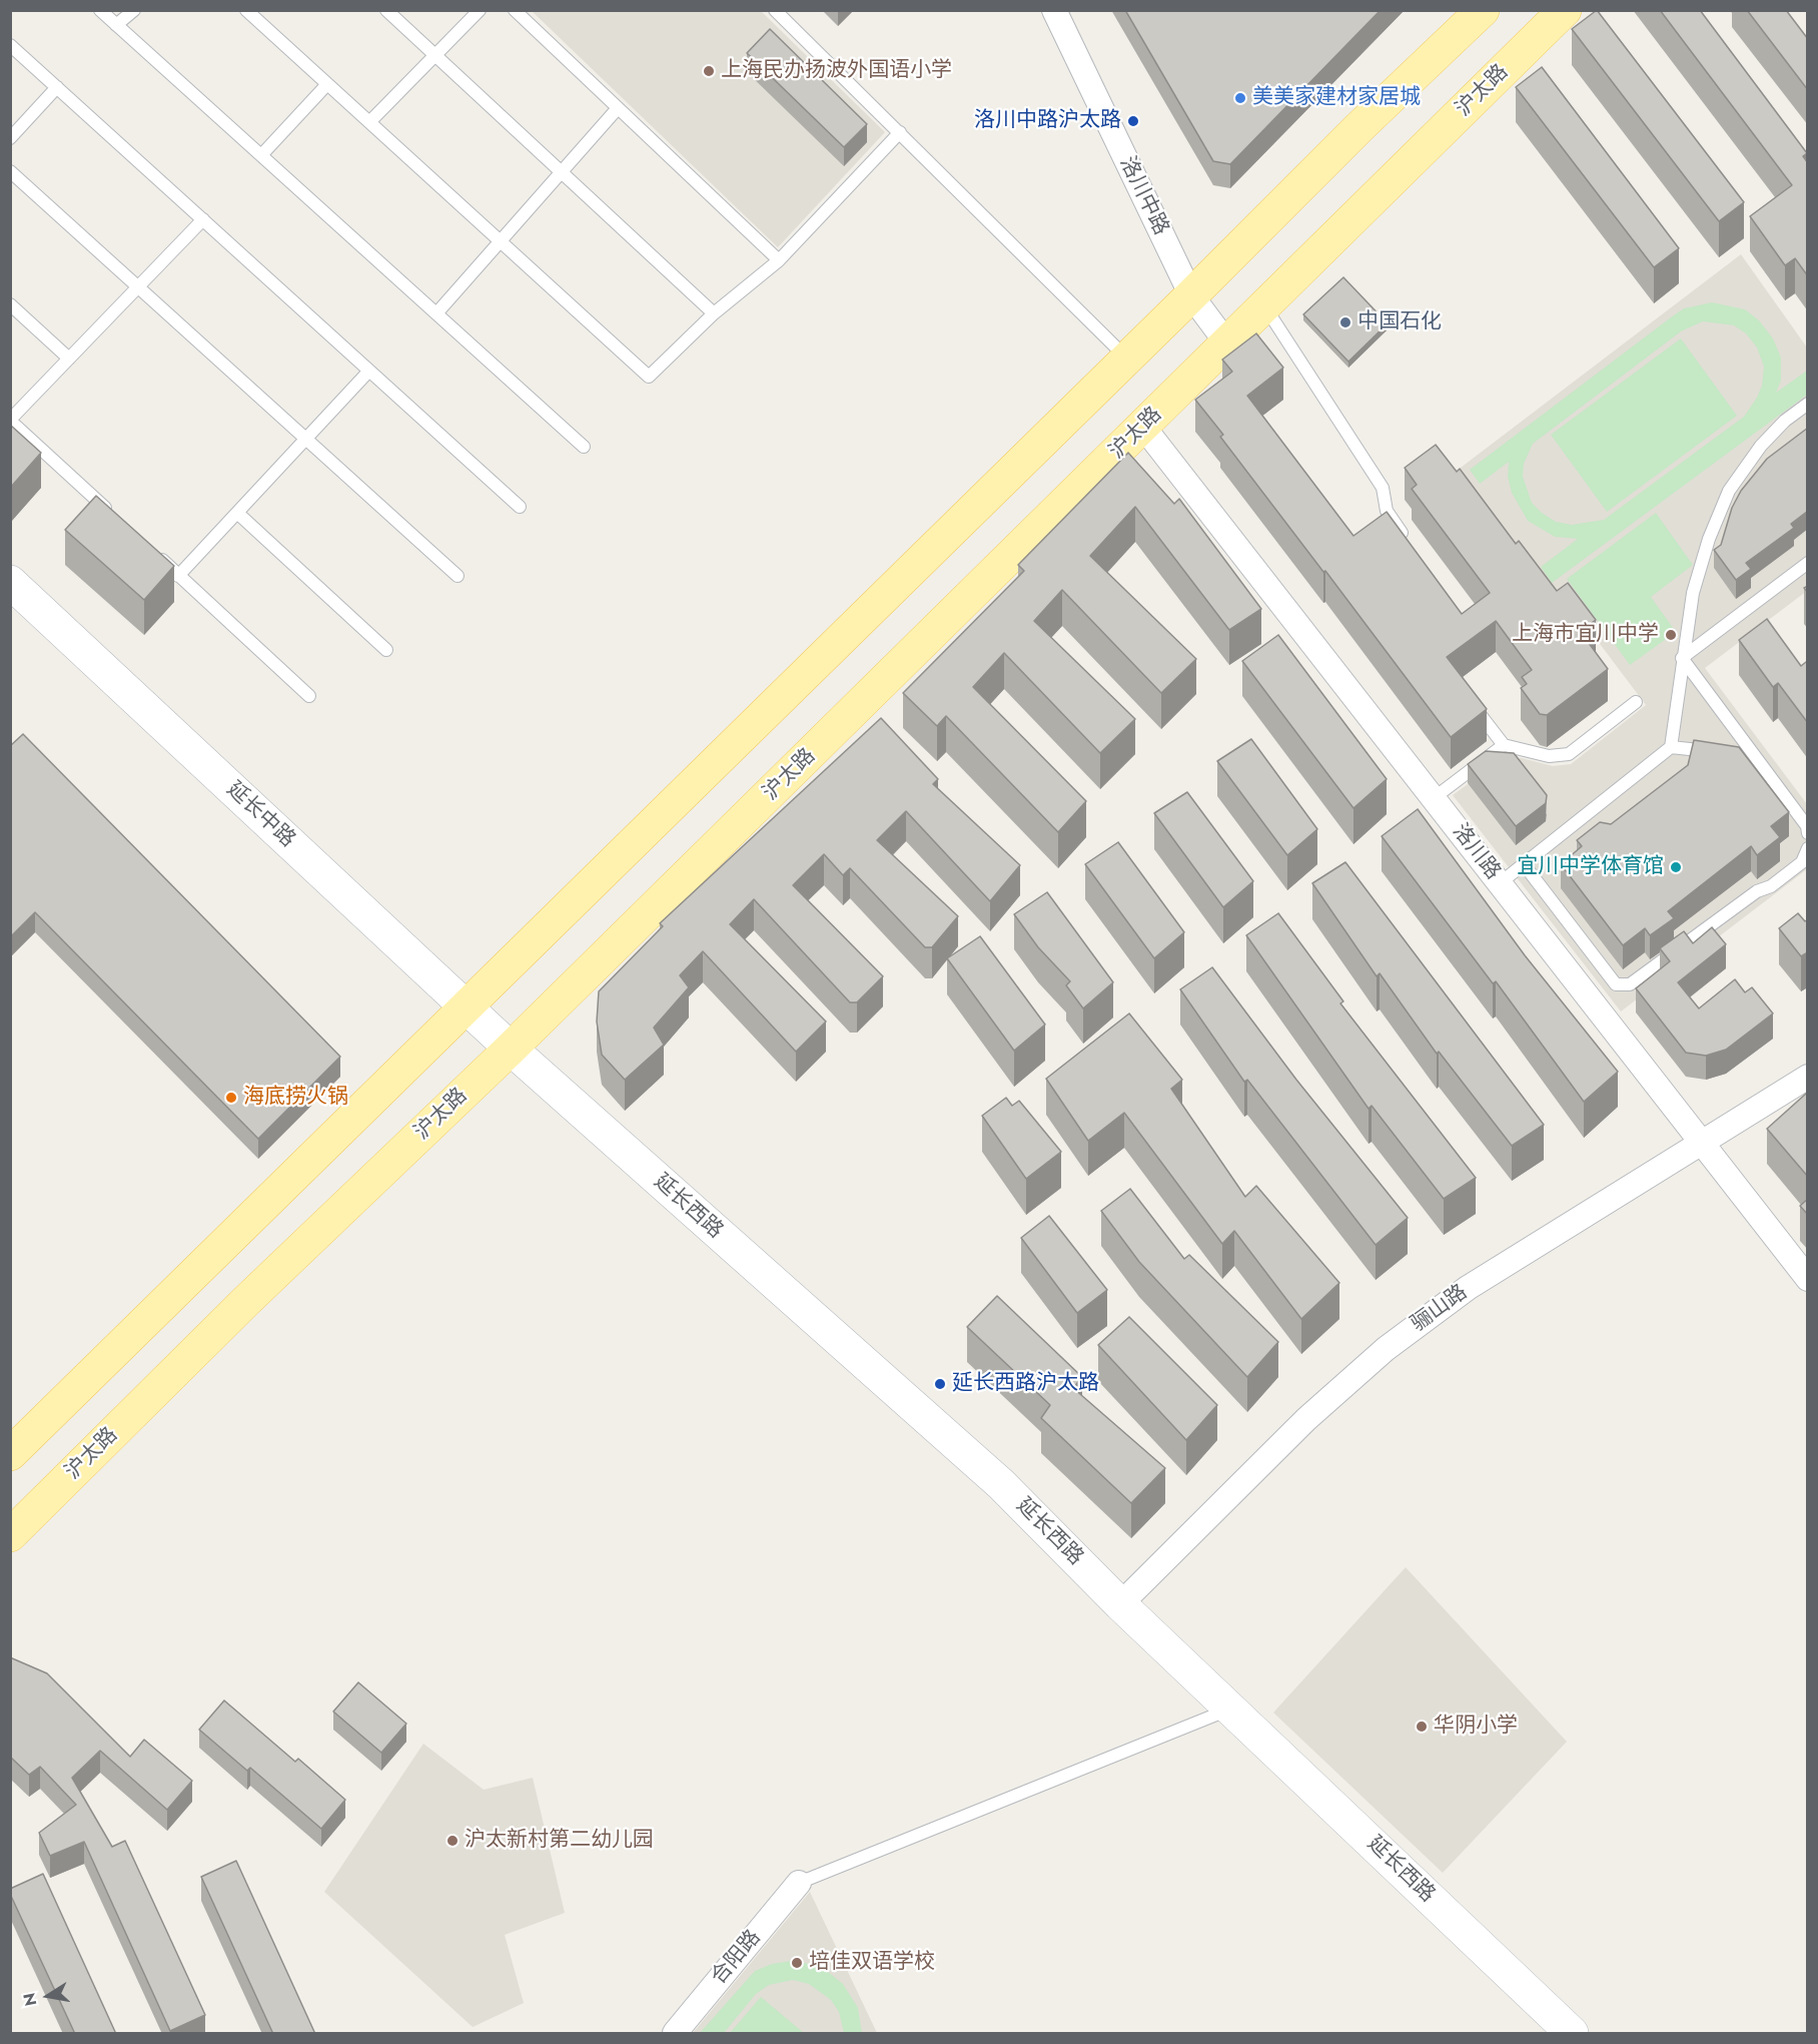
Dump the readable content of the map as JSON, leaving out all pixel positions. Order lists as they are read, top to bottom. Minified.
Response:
{"streets":{"main road":["沪太路"],"street":["洛川中路","延长中路","洛川路","延长西路","骊山路","合阳路"]},"crossings":[["沪太路","洛川中路"],["沪太路","延长中路"],["沪太路","洛川路"],["沪太路","延长西路"],["延长中路","延长西路"],["洛川路","骊山路"],["延长西路","骊山路"]],"places":["上海民办扬波外国语小学","美美家建材家居城","洛川中路沪太路","中国石化","上海市宜川中学","宜川中学体育馆","海底捞火锅","延长西路沪太路","华阴小学","沪太新村第二幼儿园","培佳双语学校"],"north":"left"}
